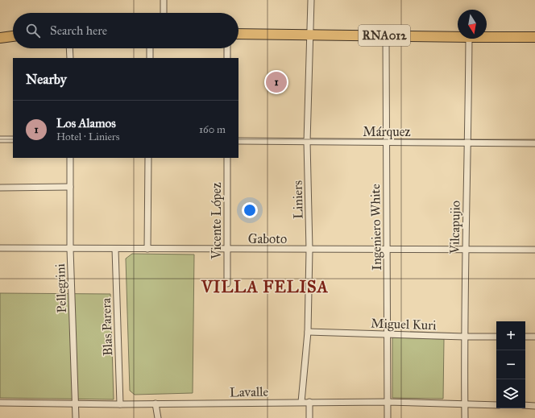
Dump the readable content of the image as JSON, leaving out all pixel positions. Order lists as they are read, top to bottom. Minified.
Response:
{"streets":{"main road":["RNA012"],"street":["Márquez","Liniers","Vicente López","Ingeniero White","Vilcapujio","Gaboto","Pellegrini","Miguel Kuri","Blas Parera","Lavalle"]},"crossings":[["RNA012","Liniers"],["RNA012","Ingeniero White"],["Márquez","Liniers"],["Márquez","Ingeniero White"],["Márquez","Vilcapujio"],["Liniers","Gaboto"],["Liniers","Miguel Kuri"],["Liniers","Lavalle"],["Vicente López","Gaboto"],["Ingeniero White","Gaboto"],["Ingeniero White","Miguel Kuri"],["Ingeniero White","Lavalle"],["Vilcapujio","Gaboto"],["Vilcapujio","Miguel Kuri"],["Vilcapujio","Lavalle"],["Gaboto","Pellegrini"],["Gaboto","Blas Parera"],["Pellegrini","Lavalle"],["Blas Parera","Lavalle"]],"districts":["VILLA FELISA"],"north":"bottom","page":{"search":"Search here","heading":"Nearby","pins":"1","list":[{"mark":"1","name":"Los Alamos","note":"Hotel · Liniers","value":"160 m"}],"map_buttons":["+","−"]}}
